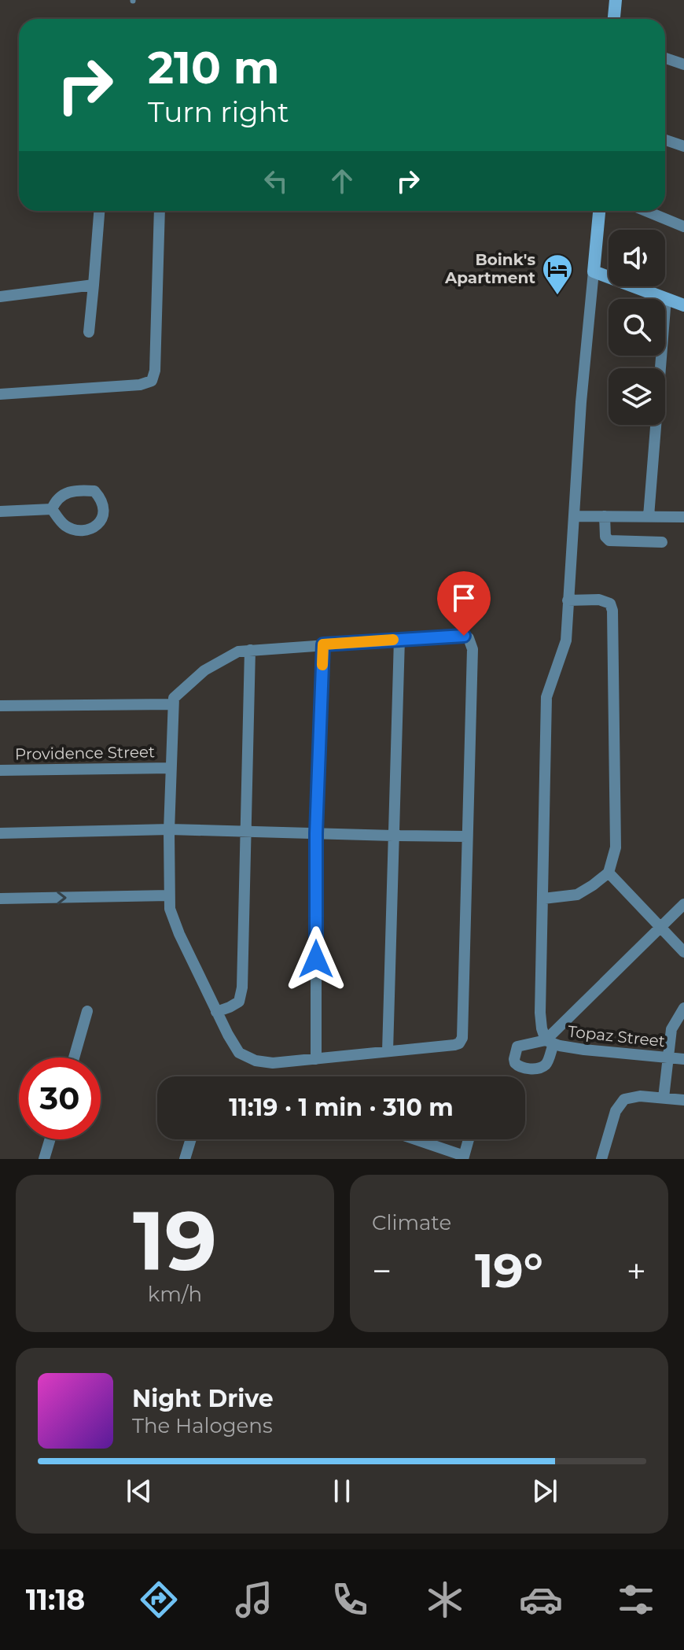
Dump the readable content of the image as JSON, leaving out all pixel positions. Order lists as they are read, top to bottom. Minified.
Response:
{"streets":{"street":["Providence Street","Topaz Street"]},"places":{"hotel":["Boink's Apartment"]},"page":{"turn":["210 m","Turn right"],"limit":"30","trip":"11:19 · 1 min · 310 m","tile":[["19","km/h"],"Climate"],"heat":["−","19°","+"],"song":["Night Drive","The Halogens"],"tabs":"11:18"}}
